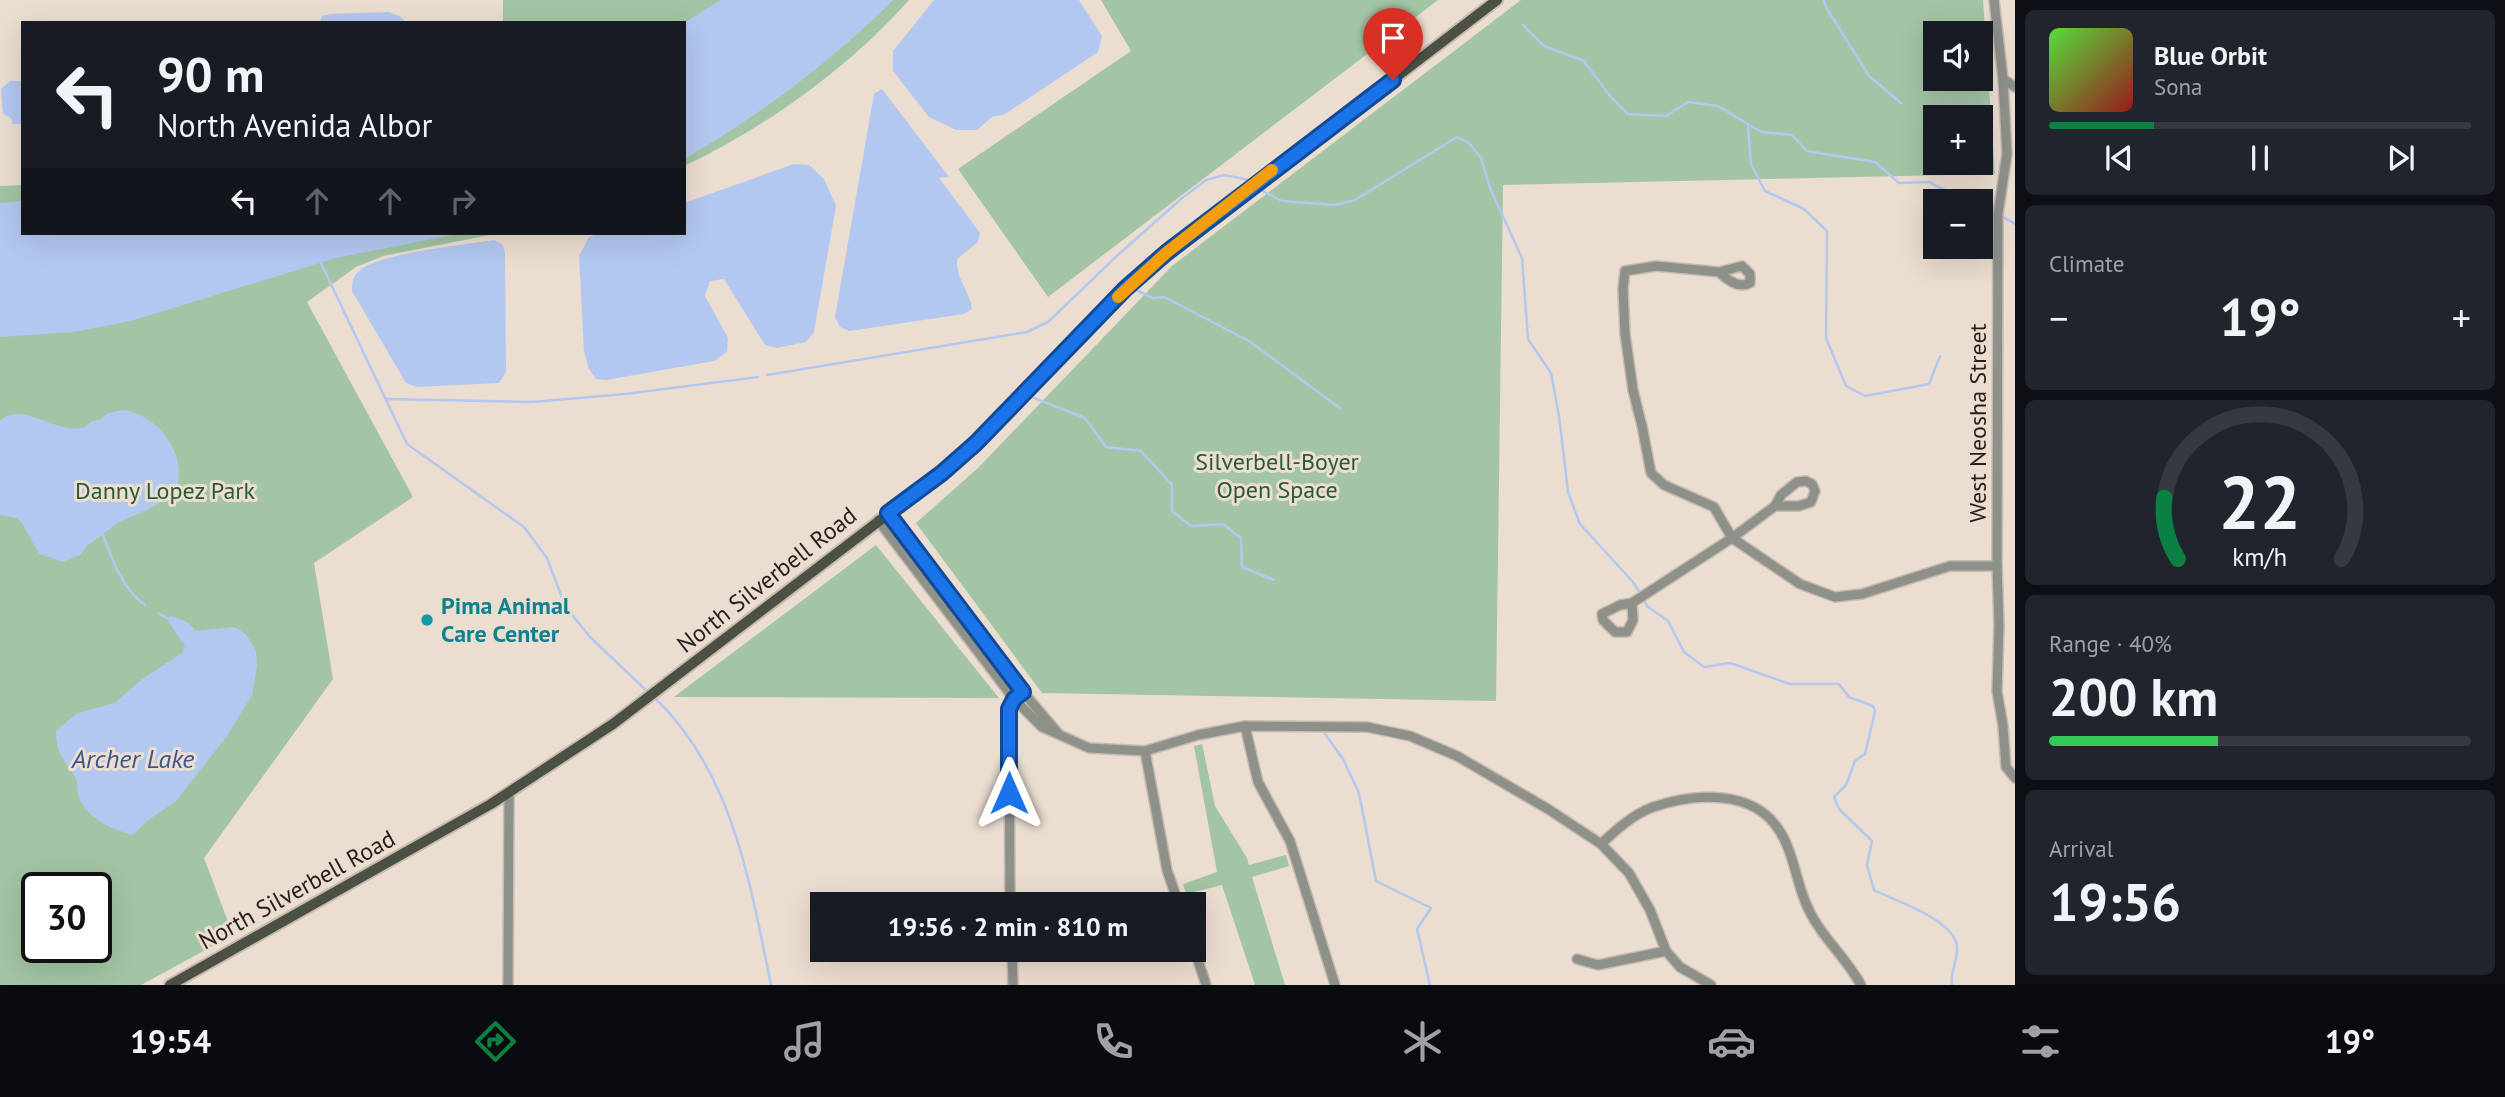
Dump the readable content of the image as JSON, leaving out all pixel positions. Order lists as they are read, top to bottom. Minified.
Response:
{"streets":{"main road":["North Silverbell Road"],"street":["West Neosha Street"]},"water":["Archer Lake"],"parks":["Silverbell-Boyer Open Space","Danny Lopez Park"],"places":["Pima Animal Care Center"],"page":{"map_buttons":["+","−"],"turn":["90 m","North Avenida Albor"],"song":["Blue Orbit","Sona"],"tile":["Climate",["Range · 40%","200 km"],["Arrival","19:56"]],"heat":["−","19°","+"],"limit":"30","trip":"19:56 · 2 min · 810 m","tabs":["19:54","19°"],"gauge":["22","km/h"]}}
